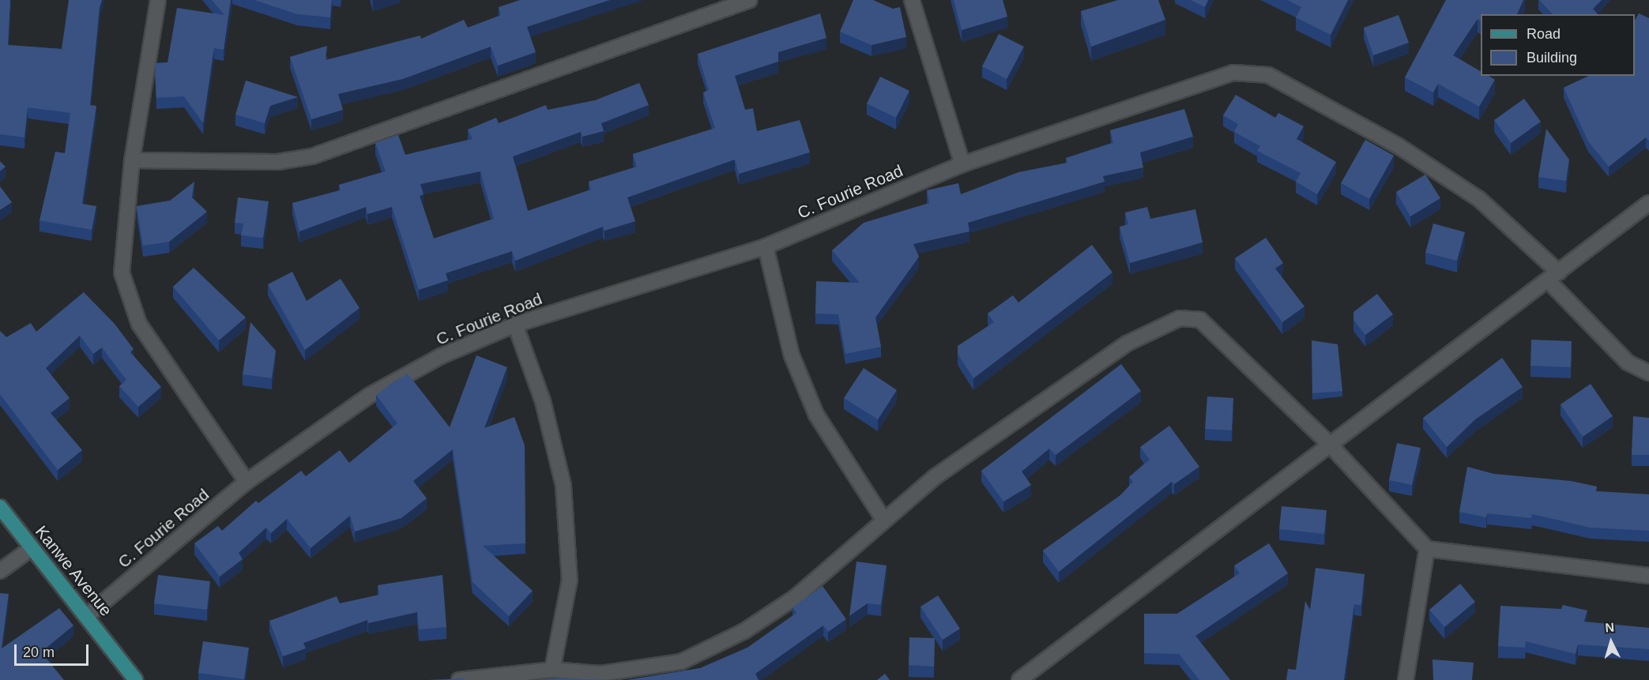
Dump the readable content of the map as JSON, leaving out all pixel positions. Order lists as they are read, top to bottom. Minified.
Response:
{"streets":{"main road":["Kanwe Avenue"],"street":["C. Fourie Road"]},"crossings":[["C. Fourie Road","Kanwe Avenue"]],"legend":["Road","Building"],"scale_bar":"20 m","north":"top"}
